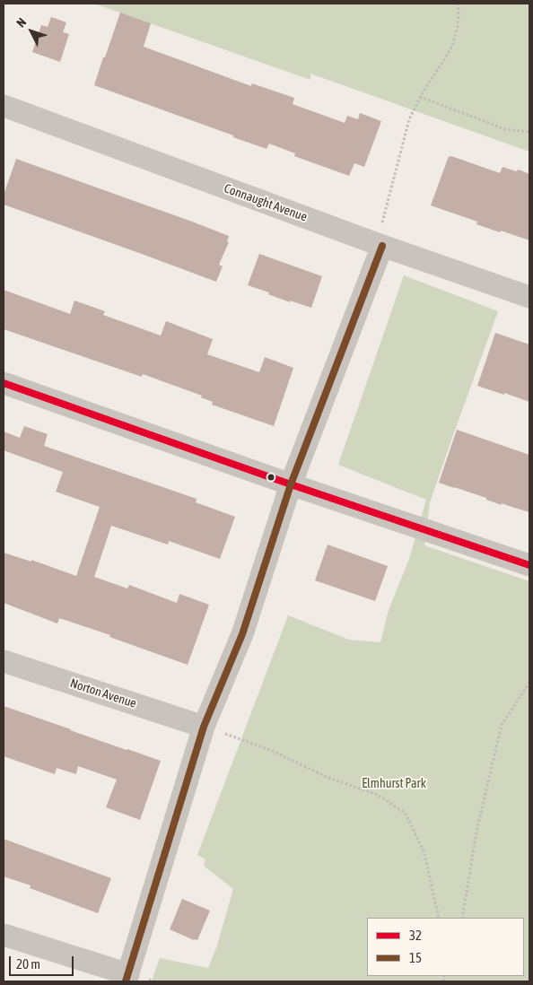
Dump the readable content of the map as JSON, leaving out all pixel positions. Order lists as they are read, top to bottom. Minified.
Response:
{"streets":{"street":["Connaught Avenue","Norton Avenue"]},"parks":["Elmhurst Park"],"lines":["transit line 15","transit line 32"],"legend":["32","15"],"scale_bar":"20 m","north":"top left"}
